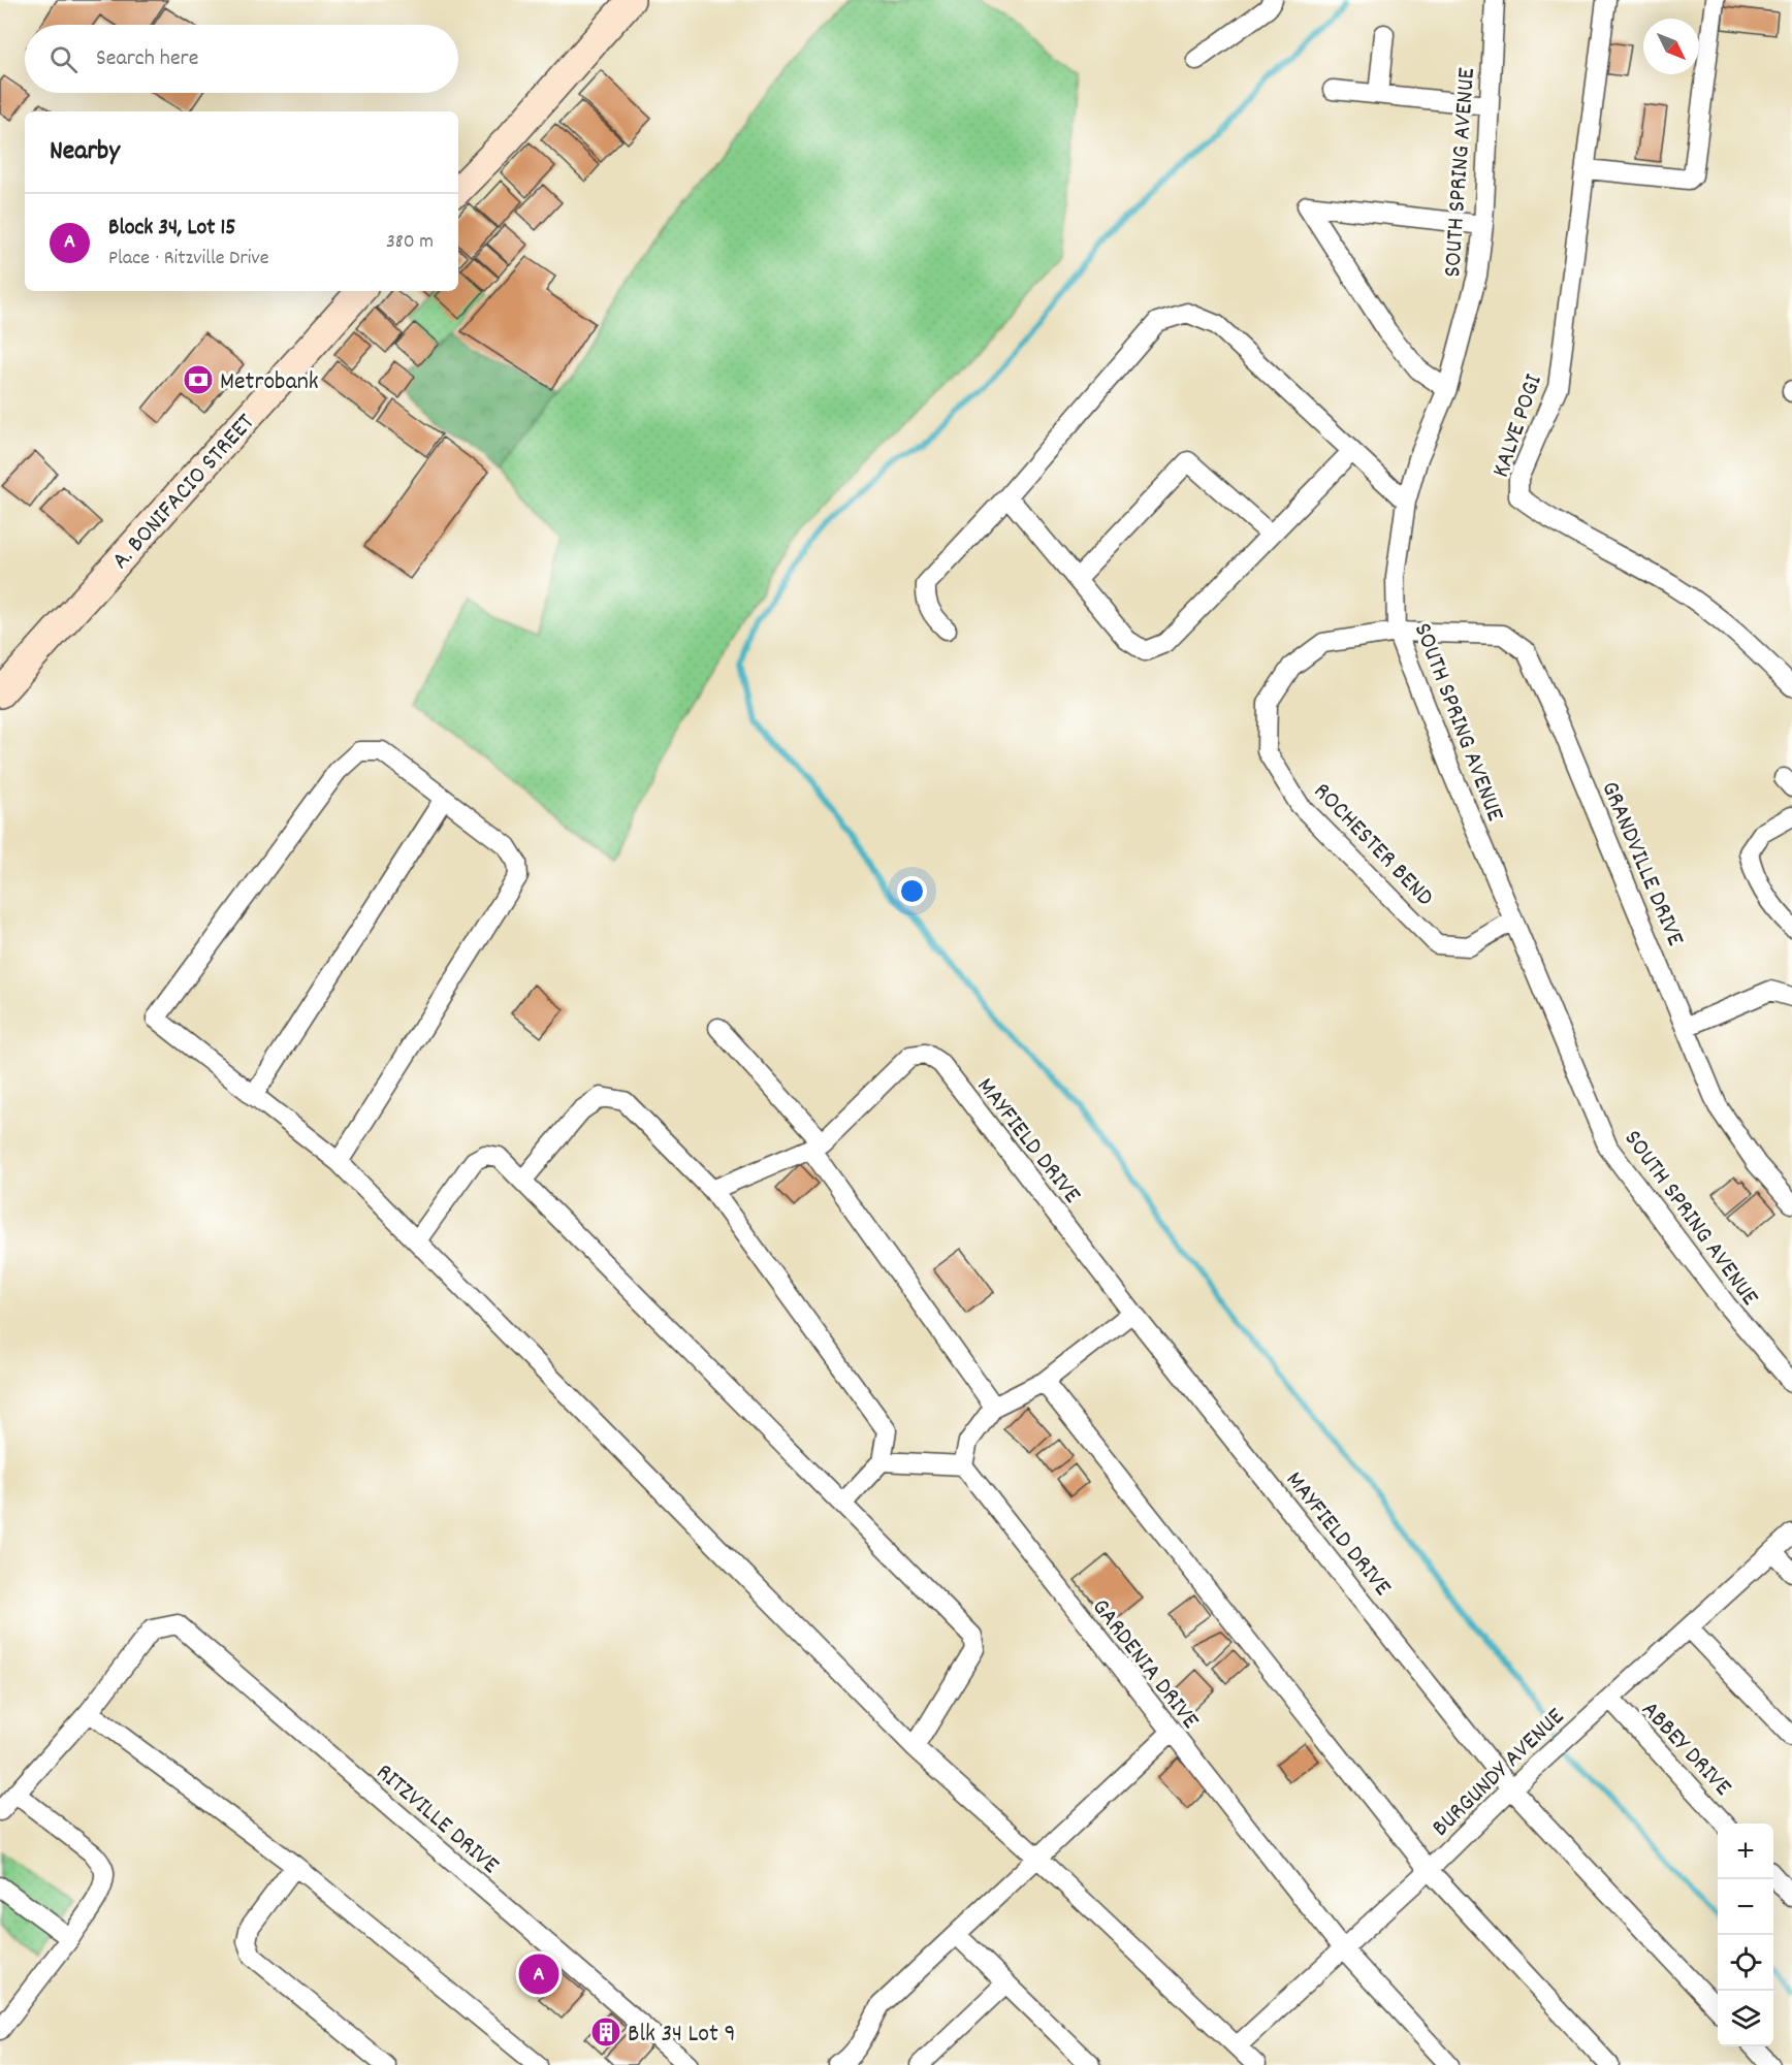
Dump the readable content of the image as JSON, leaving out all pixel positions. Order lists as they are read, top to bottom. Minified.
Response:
{"streets":{"main road":["A. BONIFACIO STREET"],"street":["SOUTH SPRING AVENUE","KALYE POGI","ROCHESTER BEND","GRANDVILLE DRIVE","MAYFIELD DRIVE","GARDENIA DRIVE","ABBEY DRIVE","BURGUNDY AVENUE","RITZVILLE DRIVE"]},"crossings":[["SOUTH SPRING AVENUE","ROCHESTER BEND"],["SOUTH SPRING AVENUE","GRANDVILLE DRIVE"],["ROCHESTER BEND","GRANDVILLE DRIVE"],["MAYFIELD DRIVE","BURGUNDY AVENUE"],["GARDENIA DRIVE","BURGUNDY AVENUE"],["ABBEY DRIVE","BURGUNDY AVENUE"]],"places":{"bank":["Metrobank"],"building":["Blk 34 Lot 9"]},"north":"bottom right","page":{"search":"Search here","heading":"Nearby","list":[{"mark":"A","name":"Block 34, Lot 15","note":"Place · Ritzville Drive","value":"380 m"}],"map_buttons":["+","−"],"pins":"A"}}
